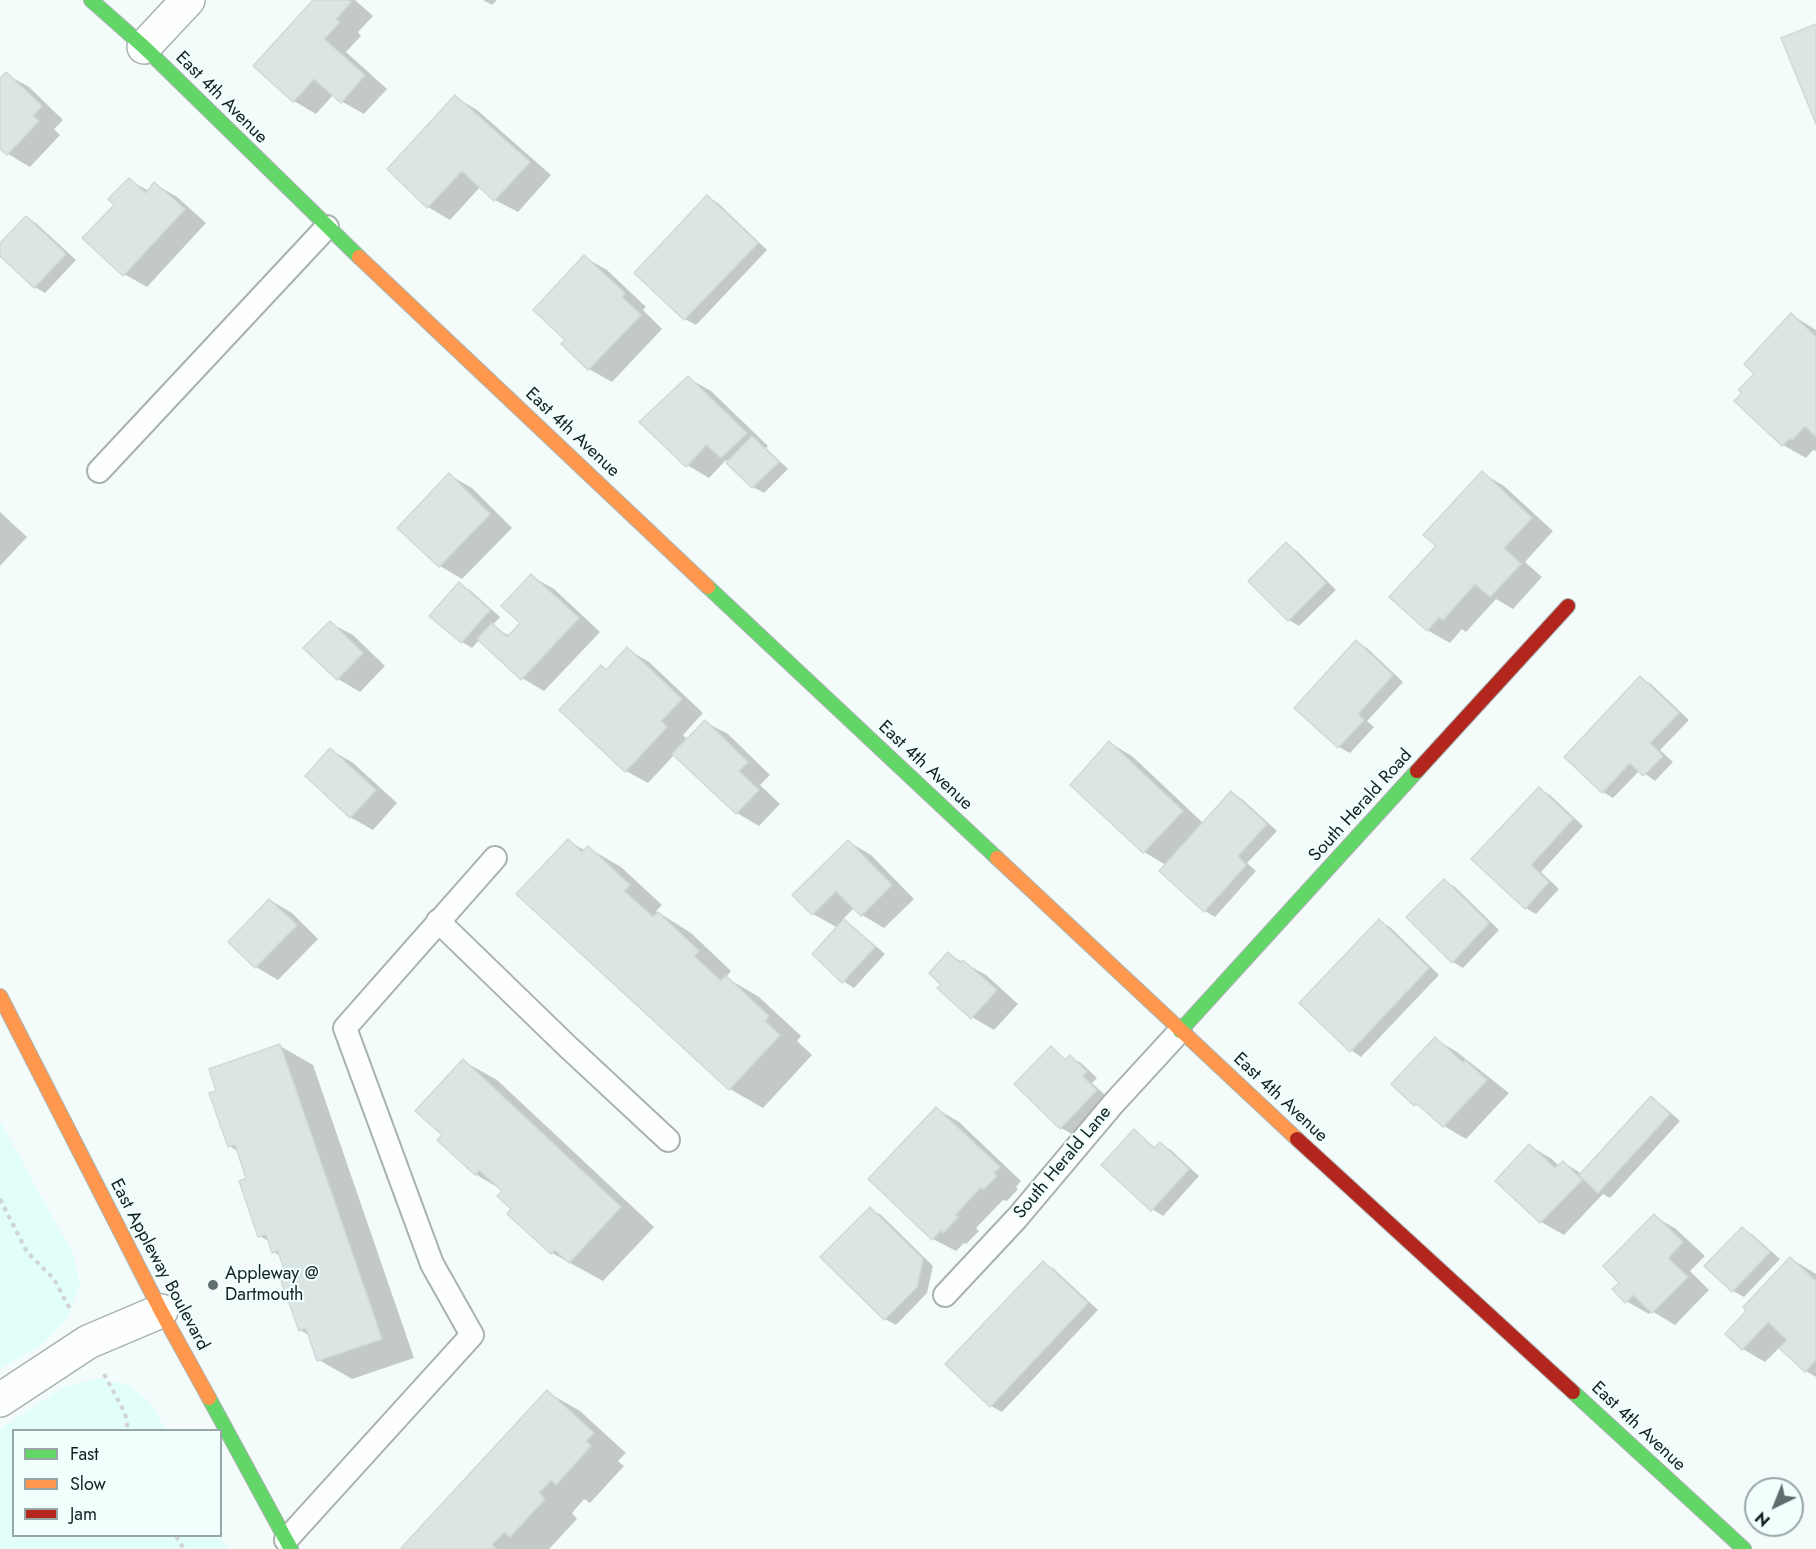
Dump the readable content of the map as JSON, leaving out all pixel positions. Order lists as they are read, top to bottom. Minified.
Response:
{"streets":{"street":["East 4th Avenue","South Herald Road","East Appleway Boulevard"],"lane":["South Herald Lane"]},"crossings":[["East 4th Avenue","South Herald Road"],["East 4th Avenue","South Herald Lane"],["South Herald Road","South Herald Lane"]],"places":["Appleway @ Dartmouth"],"legend":["Fast","Slow","Jam"],"north":"bottom left"}
